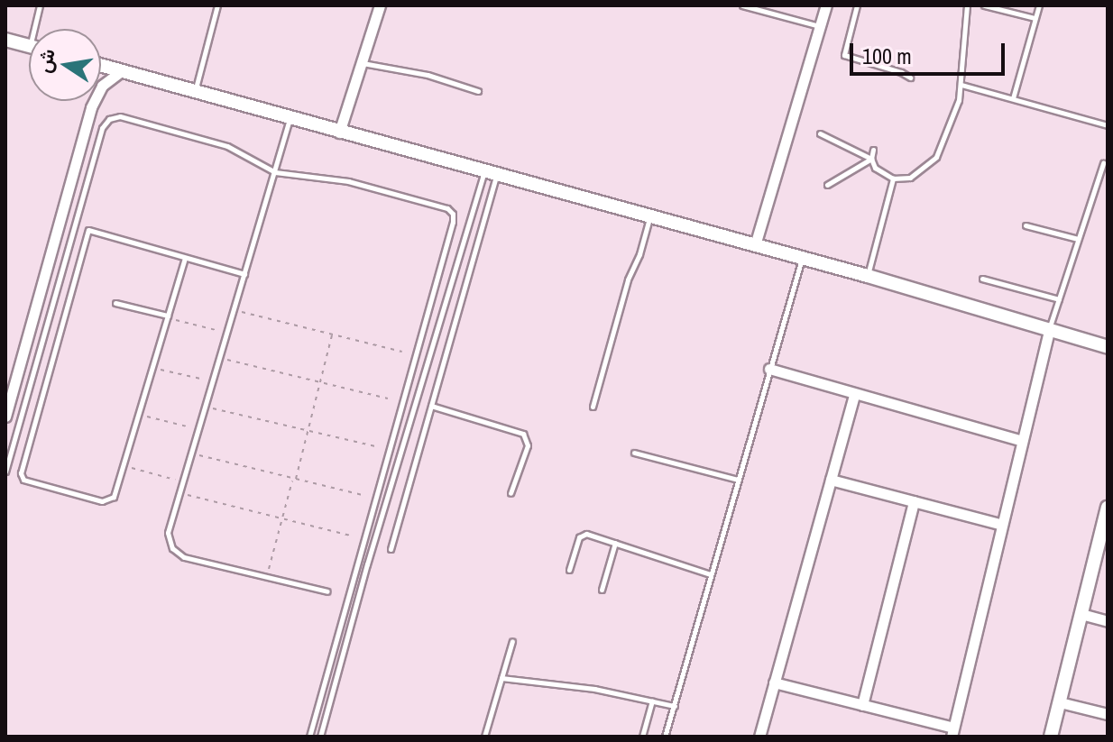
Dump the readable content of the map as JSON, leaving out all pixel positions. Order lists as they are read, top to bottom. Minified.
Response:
{"scale_bar":"100 m","north":"left"}
